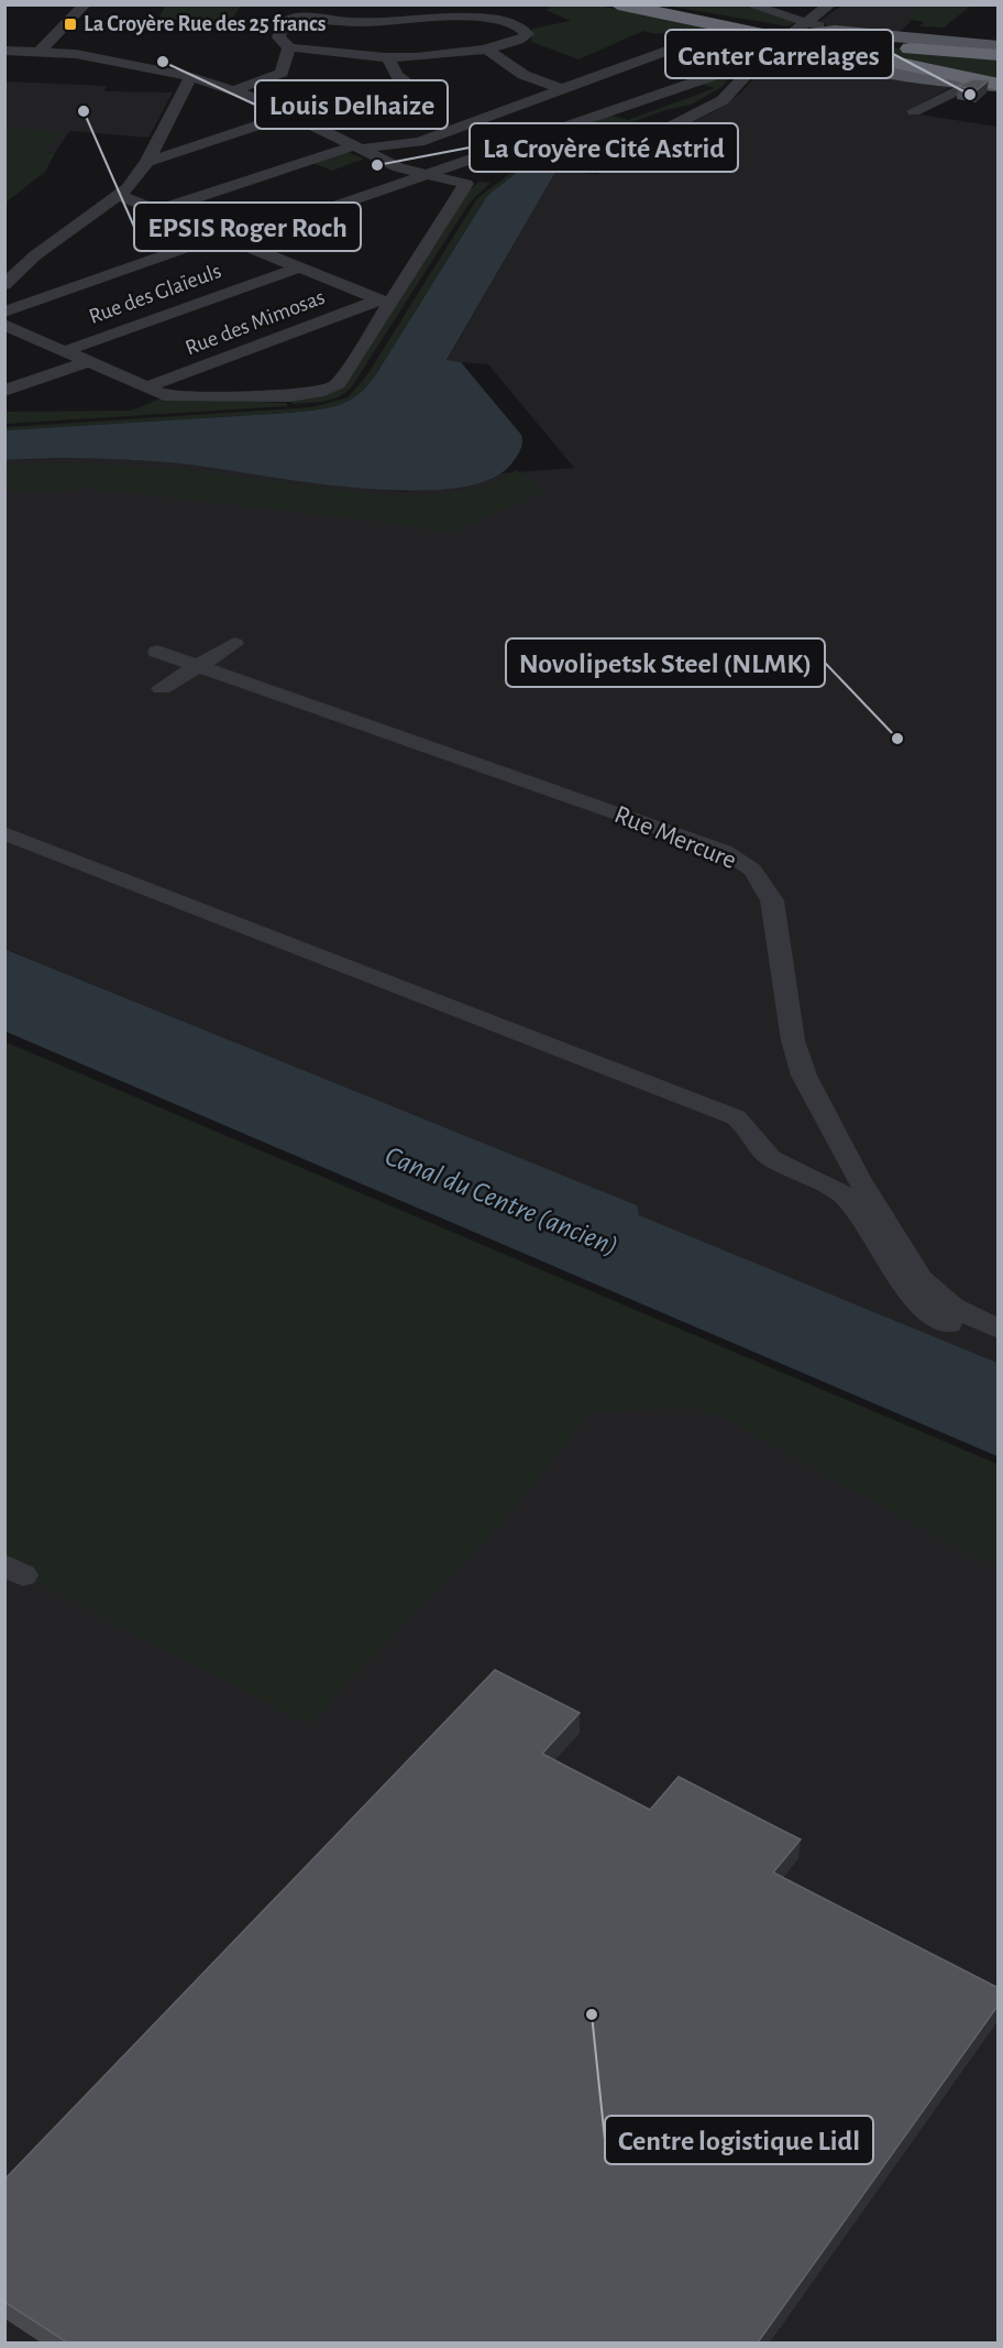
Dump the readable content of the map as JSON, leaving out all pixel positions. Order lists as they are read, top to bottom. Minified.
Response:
{"streets":{"street":["Rue des Glaïeuls","Rue des Mimosas","Rue Mercure"]},"water":["Canal du Centre (ancien)"],"places":{"transit":["La Croyère Rue des 25 francs"],"other":["Louis Delhaize","Center Carrelages","EPSIS Roger Roch","La Croyère Cité Astrid","Novolipetsk Steel (NLMK)","Centre logistique Lidl"]}}
